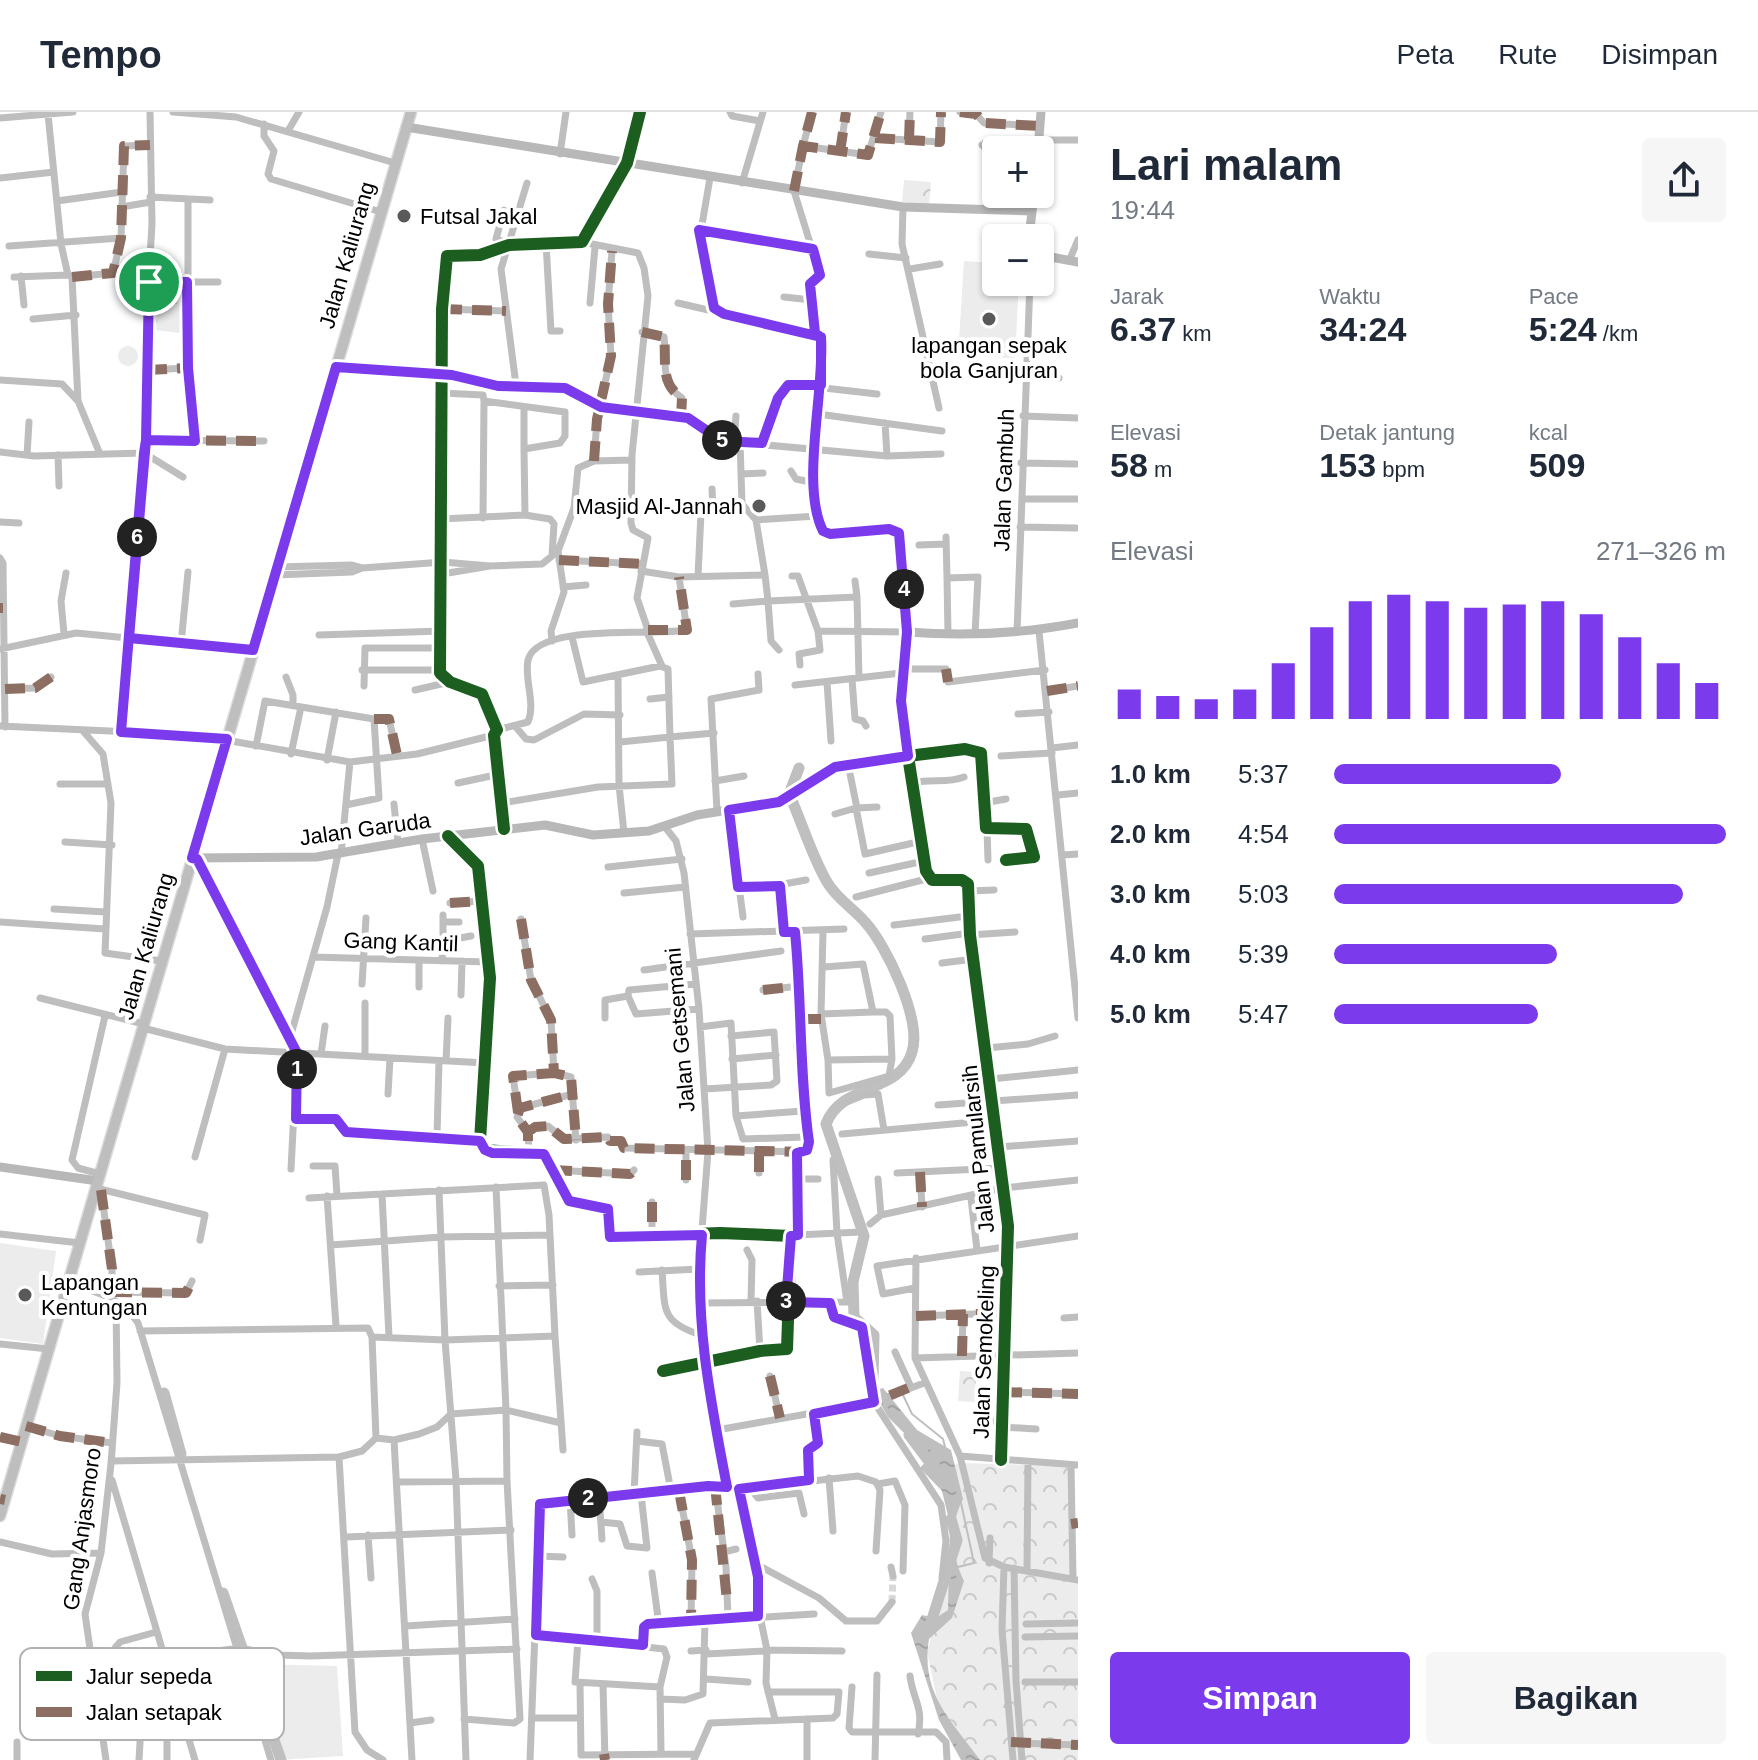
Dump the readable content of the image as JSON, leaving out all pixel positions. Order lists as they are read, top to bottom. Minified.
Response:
{"streets":{"main road":["Jalan Kaliurang","Jalan Garuda"],"street":["Jalan Gambuh","Gang Kantil","Jalan Getsemani","Jalan Pamularsih","Jalan Semokeling","Gang Anjasmoro"]},"crossings":[["Jalan Kaliurang","Jalan Garuda"],["Jalan Kaliurang","Gang Anjasmoro"],["Jalan Garuda","Jalan Getsemani"],["Jalan Pamularsih","Jalan Semokeling"]],"places":["Futsal Jakal","lapangan sepak bola Ganjuran","Masjid Al-Jannah","Lapangan Kentungan"],"legend":["Jalur sepeda","Jalan setapak"],"page":{"header":"Tempo","nav":["Peta","Rute","Disimpan"],"heading":["Lari malam","19:44"],"map_buttons":["+","−"],"stats":[["Jarak","6.37 km"],["Waktu","34:24"],["Pace","5:24 /km"],["Elevasi","58 m"],["Detak jantung","153 bpm"],["kcal","509"]],"pins":["5","6","4","1","3","2"],"chart":["Elevasi","271–326 m"],"list":[{"name":"1.0 km","note":"5:37"},{"name":"2.0 km","note":"4:54"},{"name":"3.0 km","note":"5:03"},{"name":"4.0 km","note":"5:39"},{"name":"5.0 km","note":"5:47"}],"buttons":["Simpan","Bagikan"]}}
